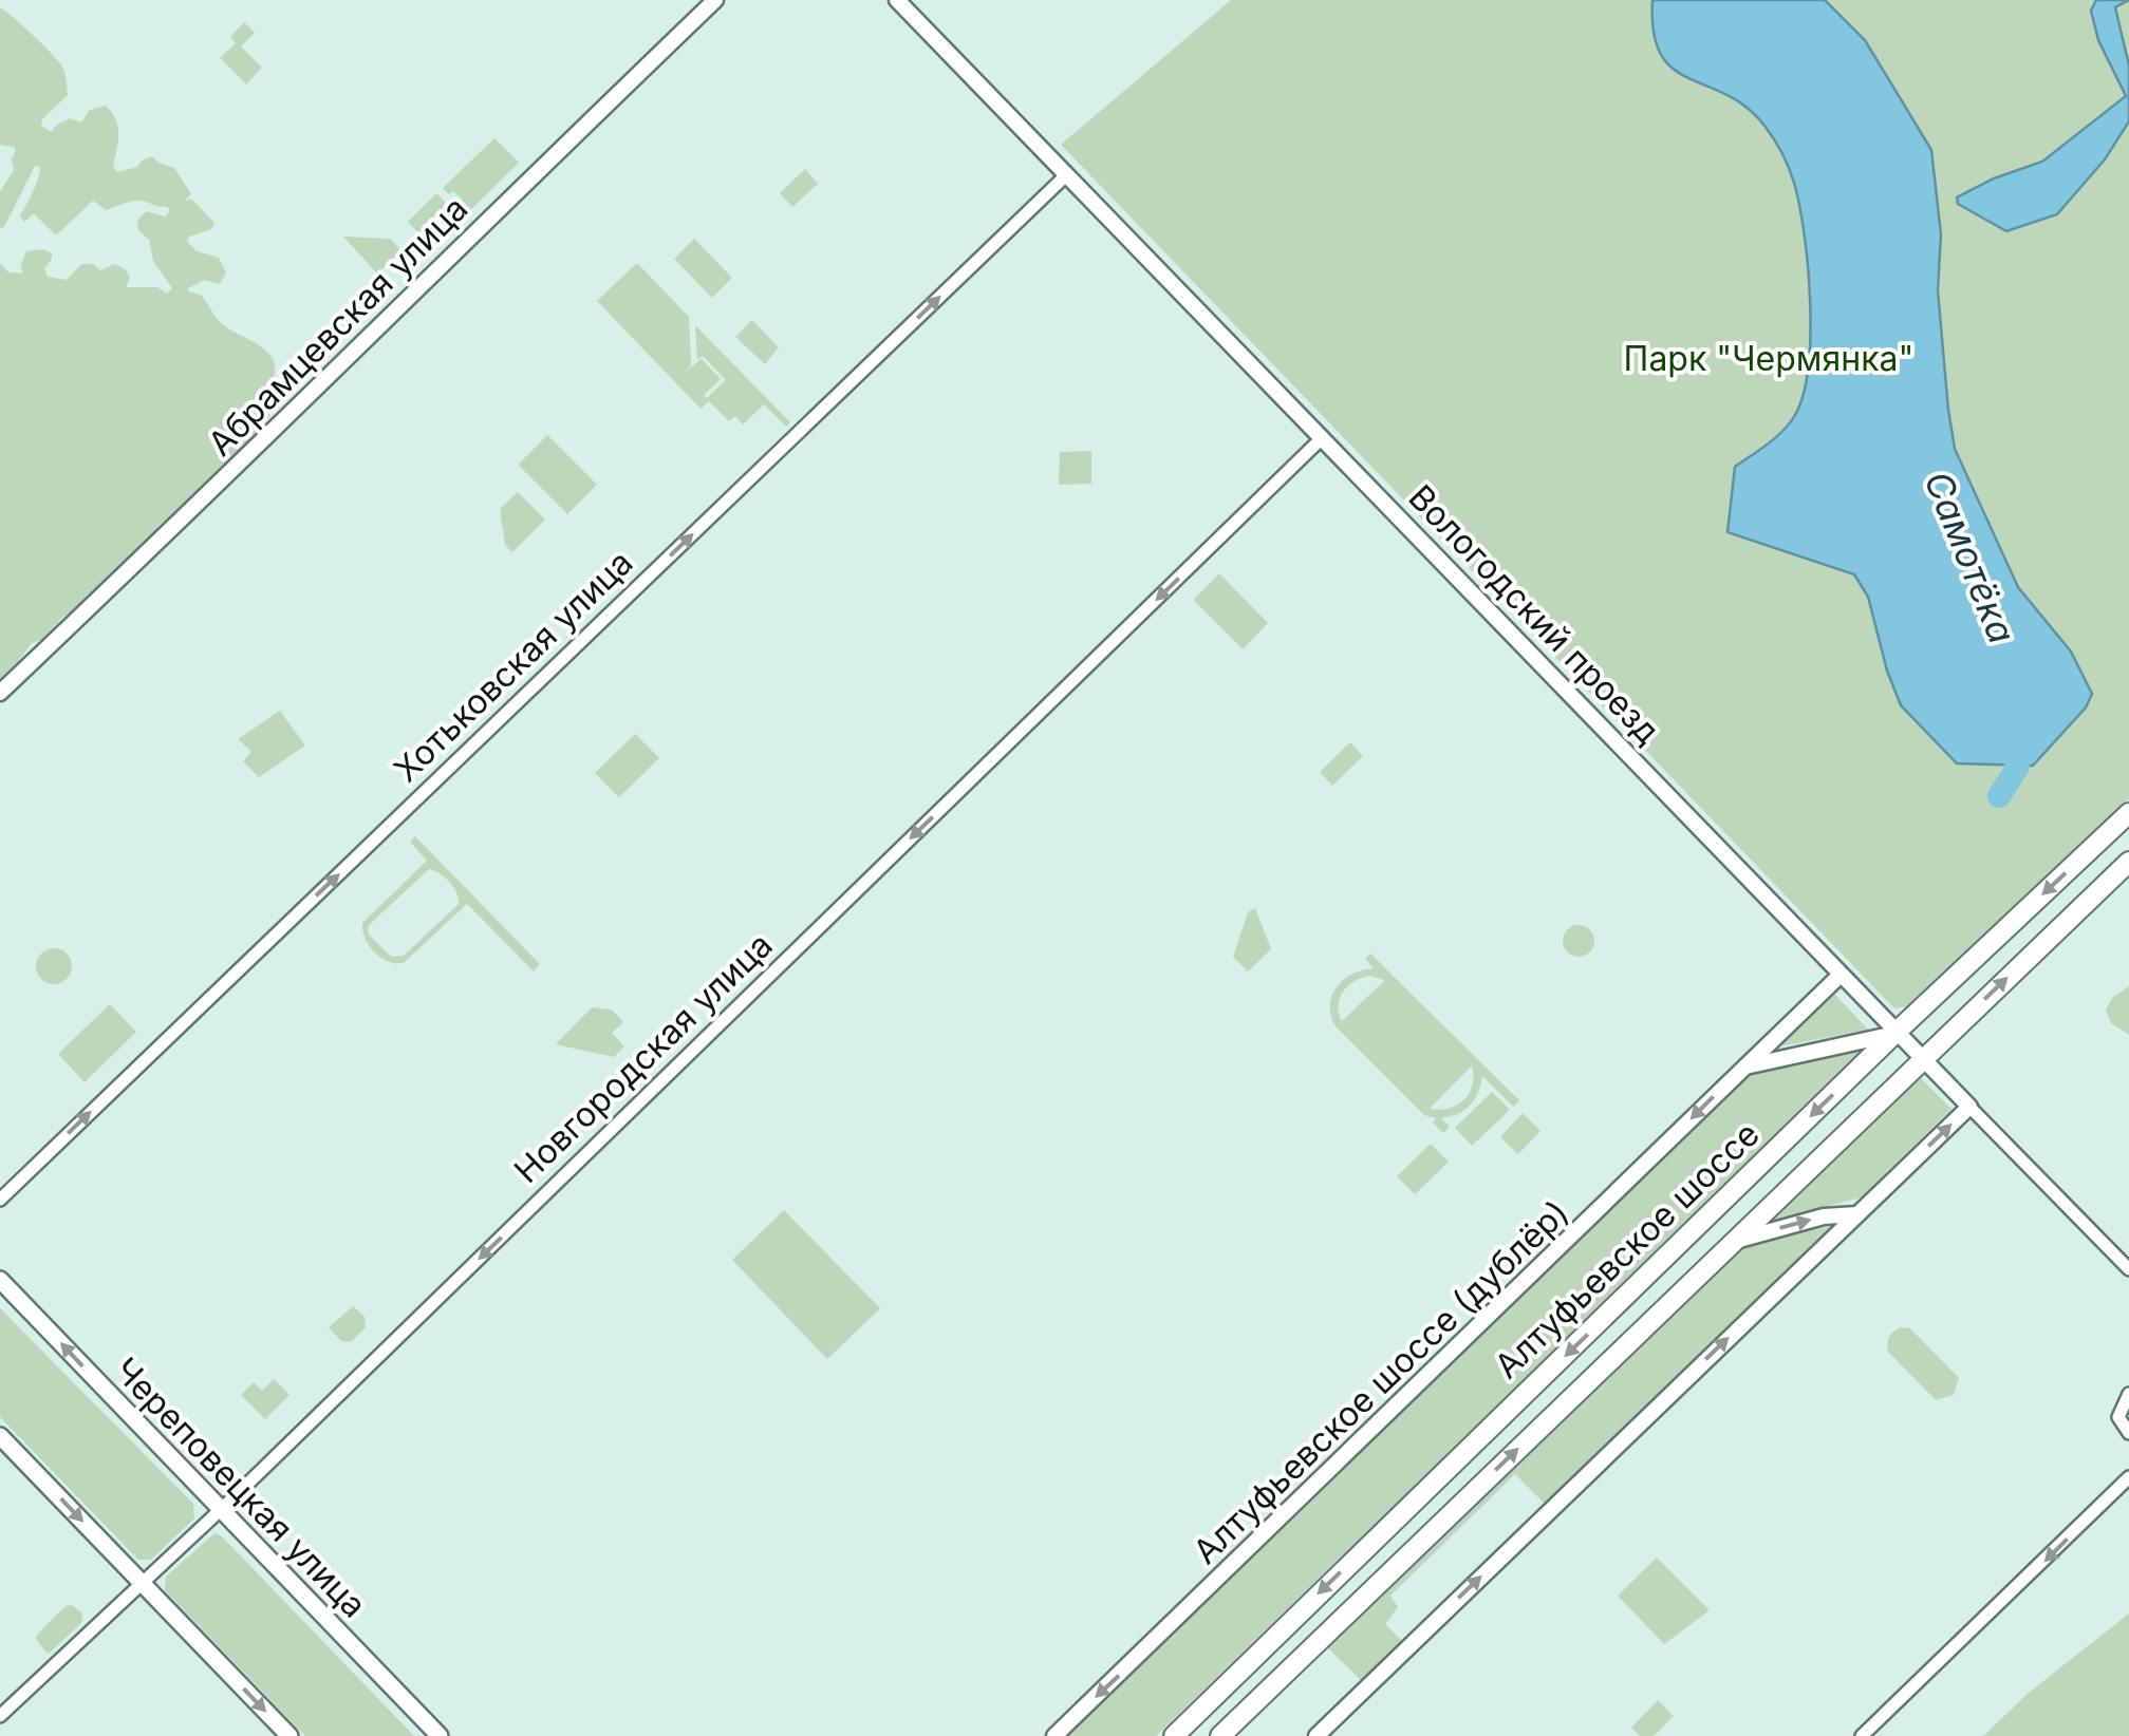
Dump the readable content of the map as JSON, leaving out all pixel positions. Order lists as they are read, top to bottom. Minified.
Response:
{"streets":{"main road":["Алтуфьевское шоссе","Череповецкая улица"],"street":["Абрамцевская улица","Вологодский проезд","Хотьковская улица","Новгородская улица","Алтуфьевское шоссе (дублёр)"]},"crossings":[["Вологодский проезд","Хотьковская улица"],["Вологодский проезд","Новгородская улица"],["Вологодский проезд","Алтуфьевское шоссе"],["Вологодский проезд","Алтуфьевское шоссе (дублёр)"],["Новгородская улица","Череповецкая улица"]],"one_way":["Хотьковская улица","Новгородская улица","Алтуфьевское шоссе (дублёр)"],"water":["Самотёка"],"parks":["Парк \"Чермянка\""]}
